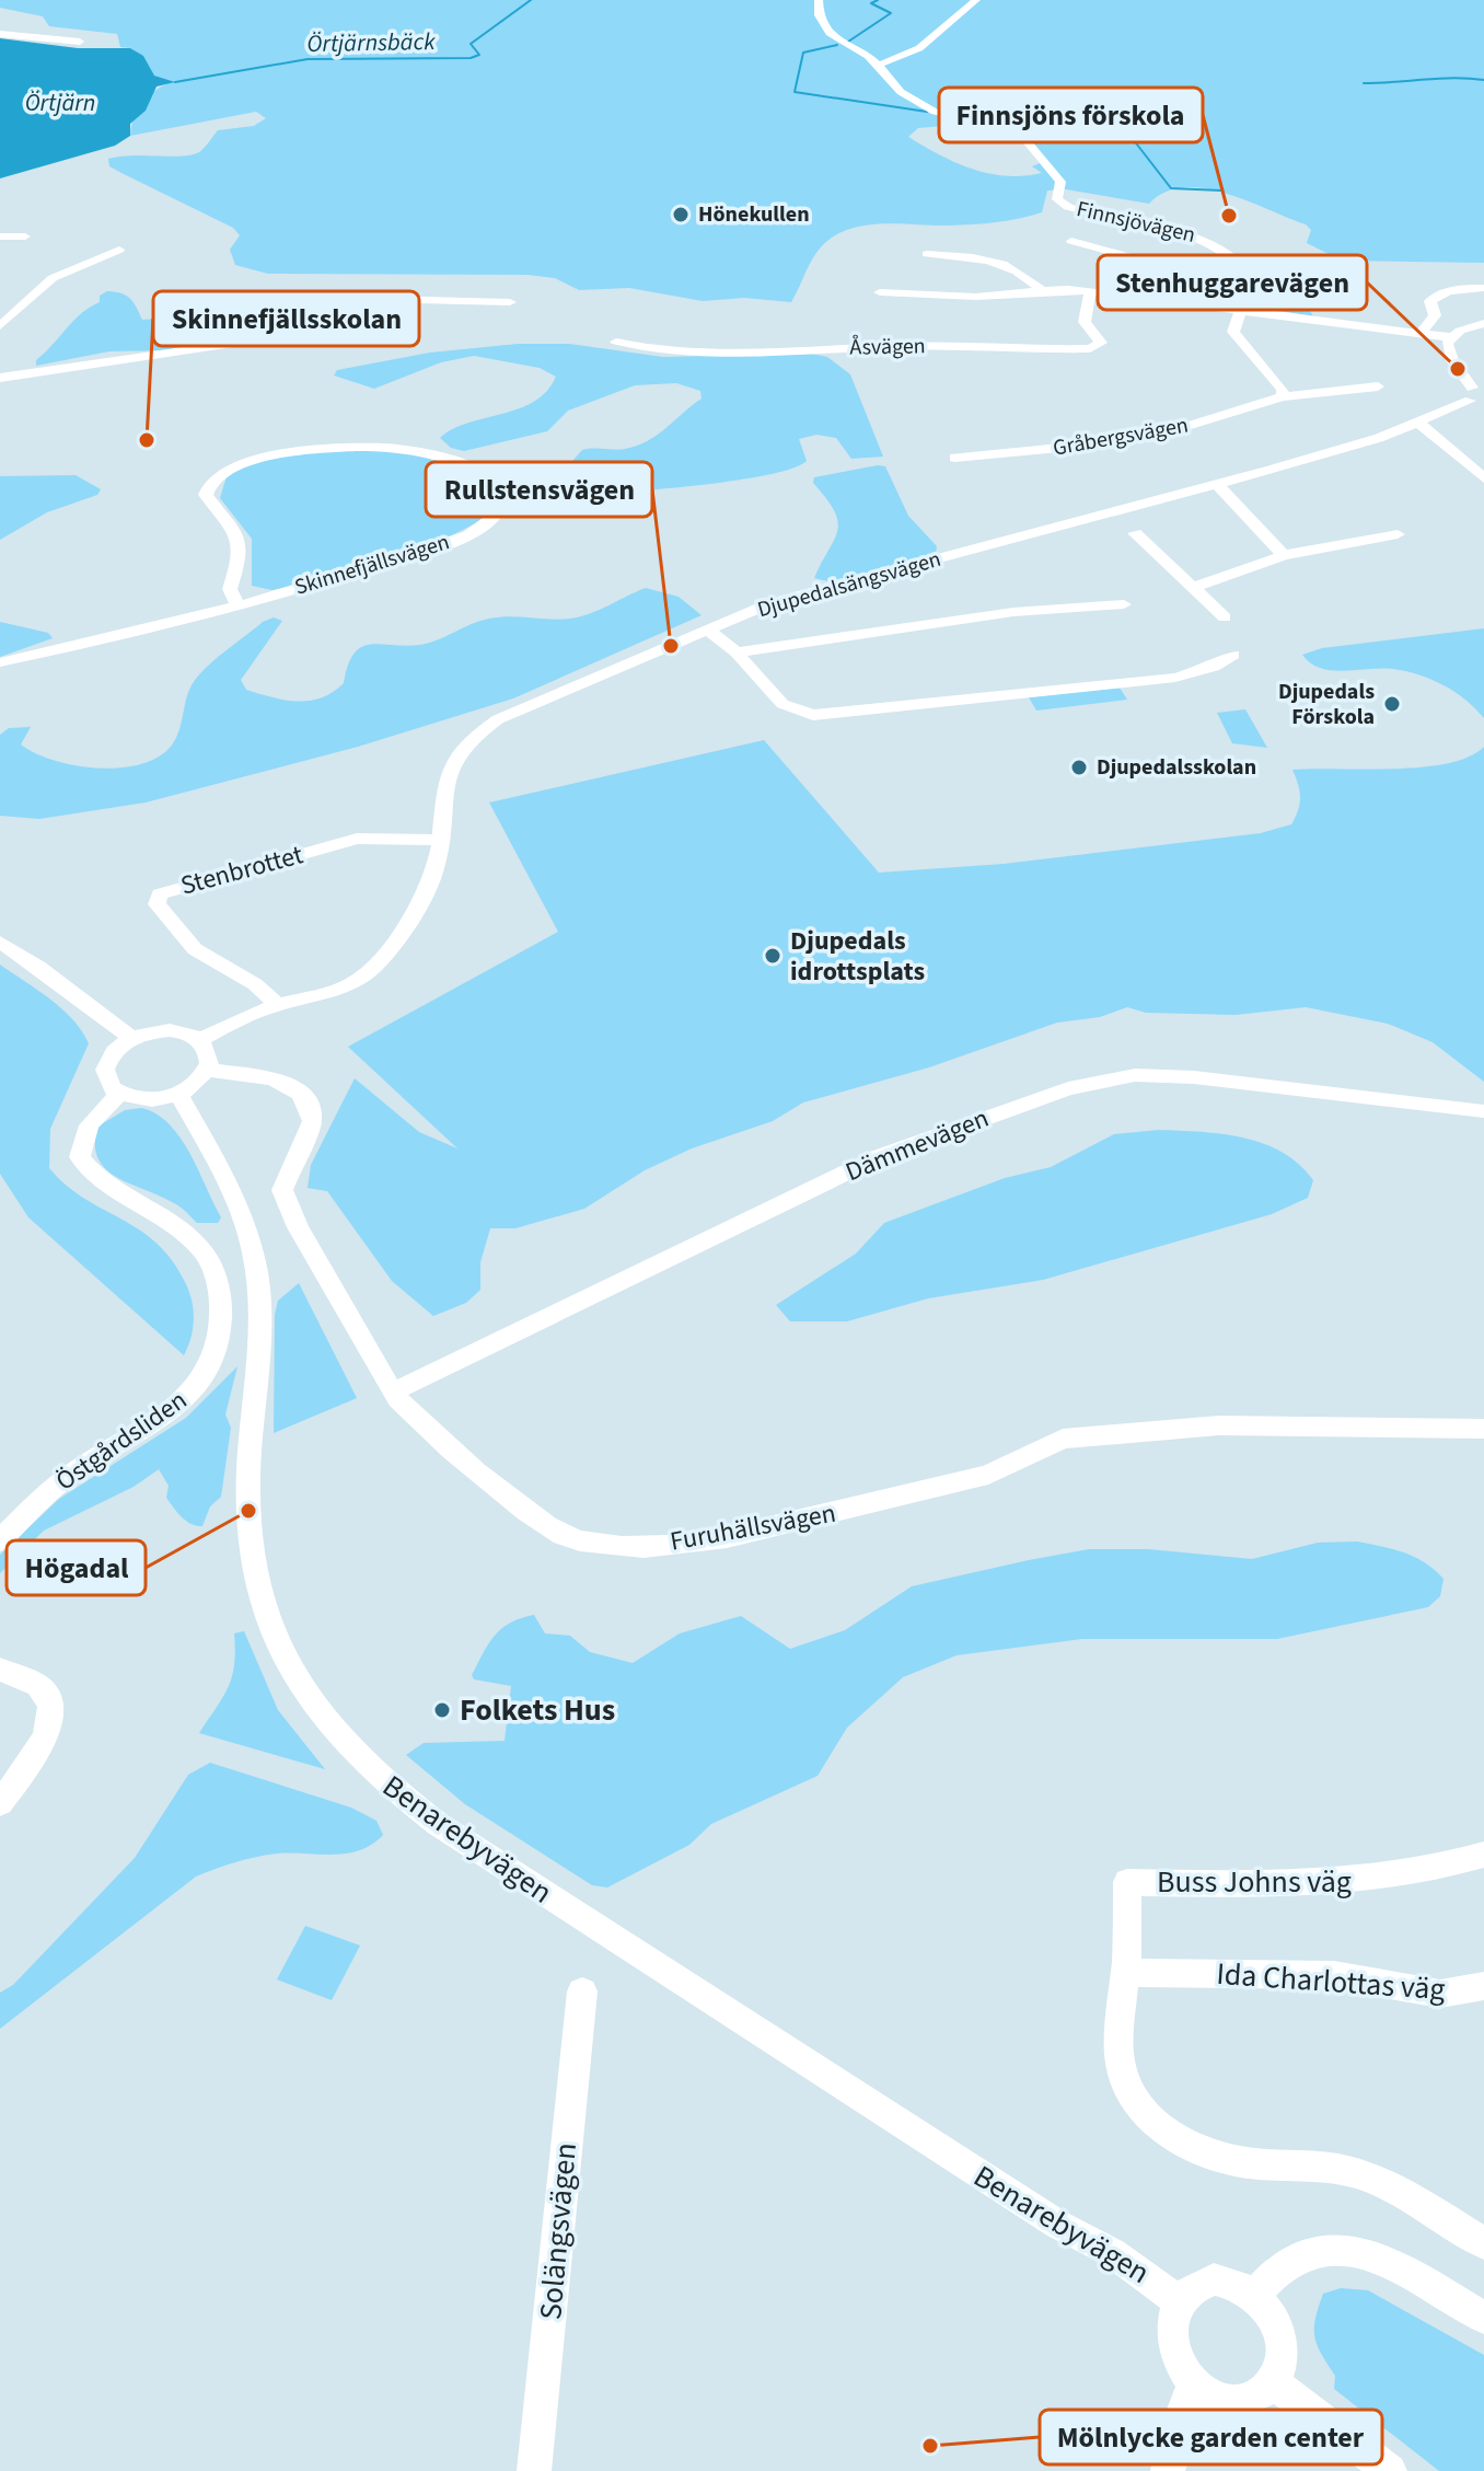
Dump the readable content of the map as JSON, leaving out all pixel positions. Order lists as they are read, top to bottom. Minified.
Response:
{"streets":{"street":["Finnsjövägen","Åsvägen","Gråbergsvägen","Skinnefjällsvägen","Djupedalsängsvägen","Stenbrottet","Dämmevägen","Östgårdsliden","Furuhällsvägen","Benarebyvägen","Buss Johns väg","Ida Charlottas väg","Solängsvägen"]},"crossings":[["Djupedalsängsvägen","Stenbrottet"],["Djupedalsängsvägen","Östgårdsliden"],["Djupedalsängsvägen","Furuhällsvägen"],["Djupedalsängsvägen","Benarebyvägen"],["Dämmevägen","Furuhällsvägen"],["Östgårdsliden","Furuhällsvägen"],["Östgårdsliden","Benarebyvägen"],["Furuhällsvägen","Benarebyvägen"],["Buss Johns väg","Ida Charlottas väg"]],"water":["Örtjärnsbäck","Örtjärn"],"places":["Hönekullen","Finnsjöns förskola","Stenhuggarevägen","Skinnefjällsskolan","Rullstensvägen","Djupedals Förskola","Djupedalsskolan","Djupedals idrottsplats","Högadal","Folkets Hus","Mölnlycke garden center"]}
